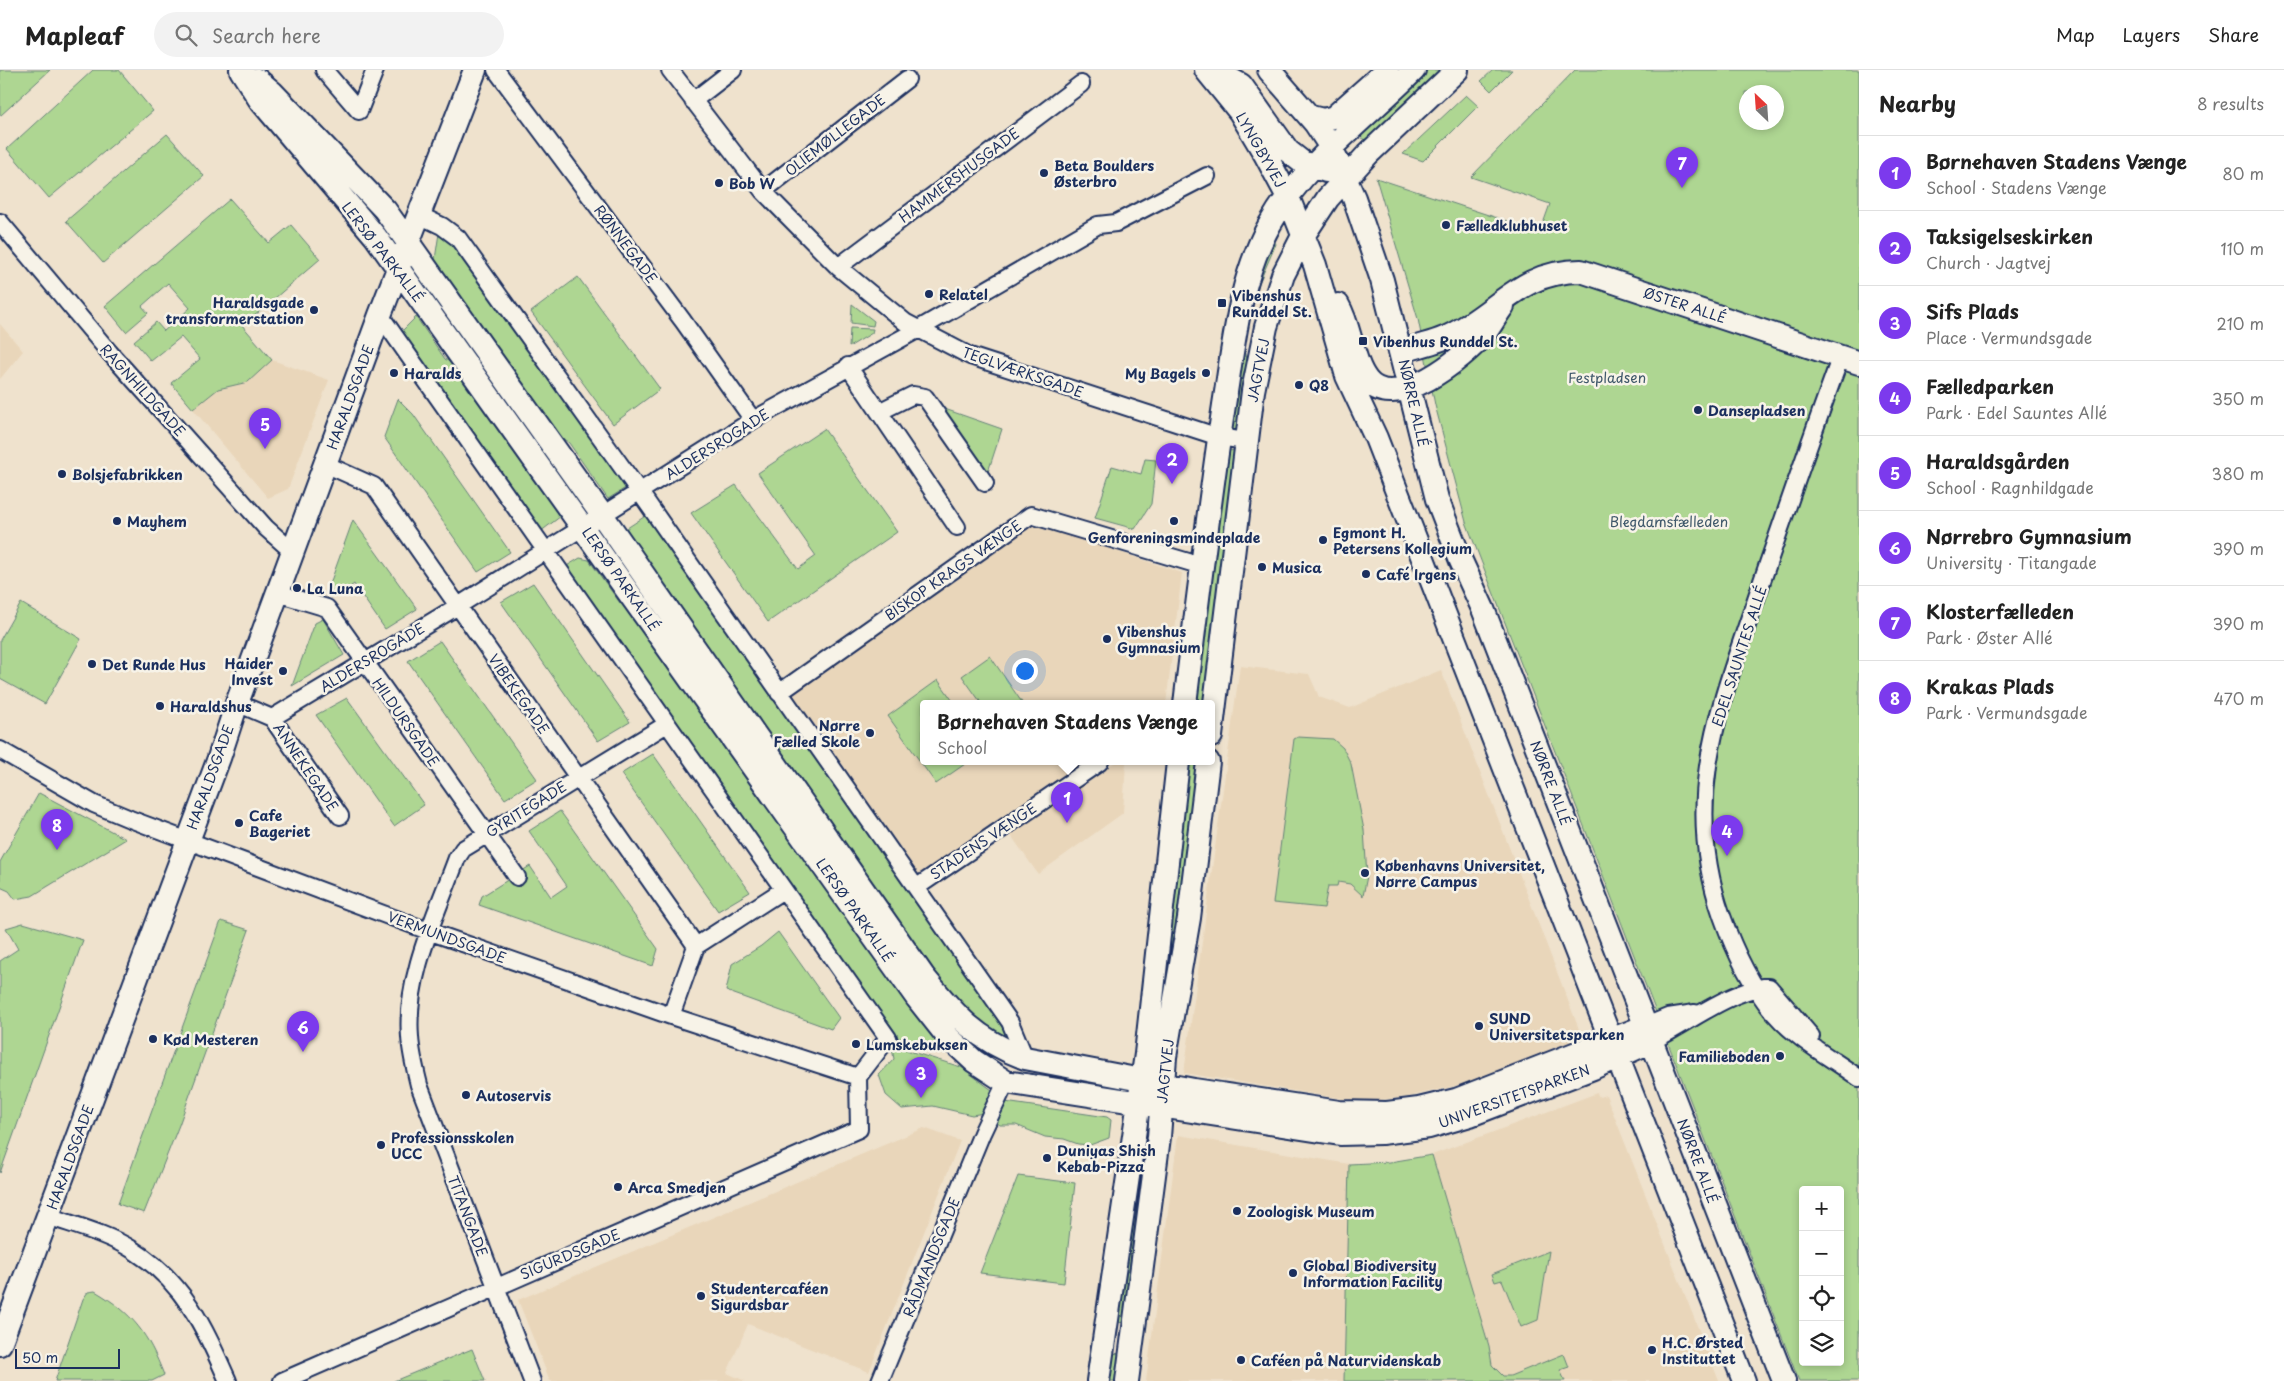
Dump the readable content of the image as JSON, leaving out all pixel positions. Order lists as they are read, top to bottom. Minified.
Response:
{"streets":{"street":["OLIEMØLLEGADE","LYNGBYVEJ","HAMMERSHUSGADE","RØNNEGADE","LERSØ PARKALLÉ","ØSTER ALLÉ","JAGTVEJ","TEGLVÆRKSGADE","RAGNHILDGADE","HARALDSGADE","NØRRE ALLÉ","ALDERSROGADE","BISKOP KRAGS VÆNGE","EDEL SAUNTES ALLÉ","VIBEKEGADE","HILDURSGADE","ANNEKEGADE","GYRITEGADE","STADENS VÆNGE","VERMUNDSGADE","UNIVERSITETSPARKEN","TITANGADE","SIGURDSGADE","RÅDMANDSGADE"]},"crossings":[["OLIEMØLLEGADE","TEGLVÆRKSGADE"],["LYNGBYVEJ","JAGTVEJ"],["HAMMERSHUSGADE","TEGLVÆRKSGADE"],["RØNNEGADE","ALDERSROGADE"],["LERSØ PARKALLÉ","JAGTVEJ"],["LERSØ PARKALLÉ","HARALDSGADE"],["LERSØ PARKALLÉ","ALDERSROGADE"],["LERSØ PARKALLÉ","UNIVERSITETSPARKEN"],["LERSØ PARKALLÉ","RÅDMANDSGADE"],["ØSTER ALLÉ","NØRRE ALLÉ"],["ØSTER ALLÉ","EDEL SAUNTES ALLÉ"],["JAGTVEJ","TEGLVÆRKSGADE"],["JAGTVEJ","NØRRE ALLÉ"],["JAGTVEJ","BISKOP KRAGS VÆNGE"],["JAGTVEJ","UNIVERSITETSPARKEN"],["TEGLVÆRKSGADE","ALDERSROGADE"],["RAGNHILDGADE","HARALDSGADE"],["HARALDSGADE","VIBEKEGADE"],["HARALDSGADE","HILDURSGADE"],["HARALDSGADE","VERMUNDSGADE"],["NØRRE ALLÉ","UNIVERSITETSPARKEN"],["ALDERSROGADE","VIBEKEGADE"],["ALDERSROGADE","HILDURSGADE"],["ALDERSROGADE","ANNEKEGADE"],["EDEL SAUNTES ALLÉ","UNIVERSITETSPARKEN"],["VIBEKEGADE","GYRITEGADE"],["HILDURSGADE","GYRITEGADE"],["GYRITEGADE","VERMUNDSGADE"],["GYRITEGADE","TITANGADE"],["VERMUNDSGADE","TITANGADE"],["VERMUNDSGADE","SIGURDSGADE"],["TITANGADE","SIGURDSGADE"]],"parks":["Festpladsen","Blegdamsfælleden"],"places":{"other":["Beta Boulders Østerbro","Bob W","Fælledklubhuset","Relatel","Haraldsgade transformerstation","Haralds","My Bagels","Q8","Dansepladsen","Bolsjefabrikken","Mayhem","Genforeningsmindeplade","Egmont H. Petersens Kollegium","Musica","Café Irgens","La Luna","Vibenshus Gymnasium","Det Runde Hus","Haider Invest","Haraldshus","Nørre Fælled Skole","Cafe Bageriet","Københavns Universitet, Nørre Campus","SUND Universitetsparken","Kød Mesteren","Lumskebuksen","Familieboden","Autoservis","Professionsskolen UCC","Duniyas Shish Kebab-Pizza","Arca Smedjen","Zoologisk Museum","Global Biodiversity Information Facility","Studentercaféen Sigurdsbar","H.C. Ørsted Instituttet","Caféen på Naturvidenskab"],"transit":["Vibenshus Runddel St.","Vibenhus Runddel St."]},"scale_bar":"50 m","north":"top left","page":{"header":"Mapleaf","search":"Search here","nav":["Map","Layers","Share"],"heading":["Nearby","8 results"],"list":[{"mark":"1","name":"Børnehaven Stadens Vænge","note":"School · Stadens Vænge","value":"80 m"},{"mark":"2","name":"Taksigelseskirken","note":"Church · Jagtvej","value":"110 m"},{"mark":"3","name":"Sifs Plads","note":"Place · Vermundsgade","value":"210 m"},{"mark":"4","name":"Fælledparken","note":"Park · Edel Sauntes Allé","value":"350 m"},{"mark":"5","name":"Haraldsgården","note":"School · Ragnhildgade","value":"380 m"},{"mark":"6","name":"Nørrebro Gymnasium","note":"University · Titangade","value":"390 m"},{"mark":"7","name":"Klosterfælleden","note":"Park · Øster Allé","value":"390 m"},{"mark":"8","name":"Krakas Plads","note":"Park · Vermundsgade","value":"470 m"}],"pins":["7","5","2","1","8","4","6","3"],"popup":["Børnehaven Stadens Vænge","School"],"map_buttons":["+","−"],"scale":"50 m"}}
